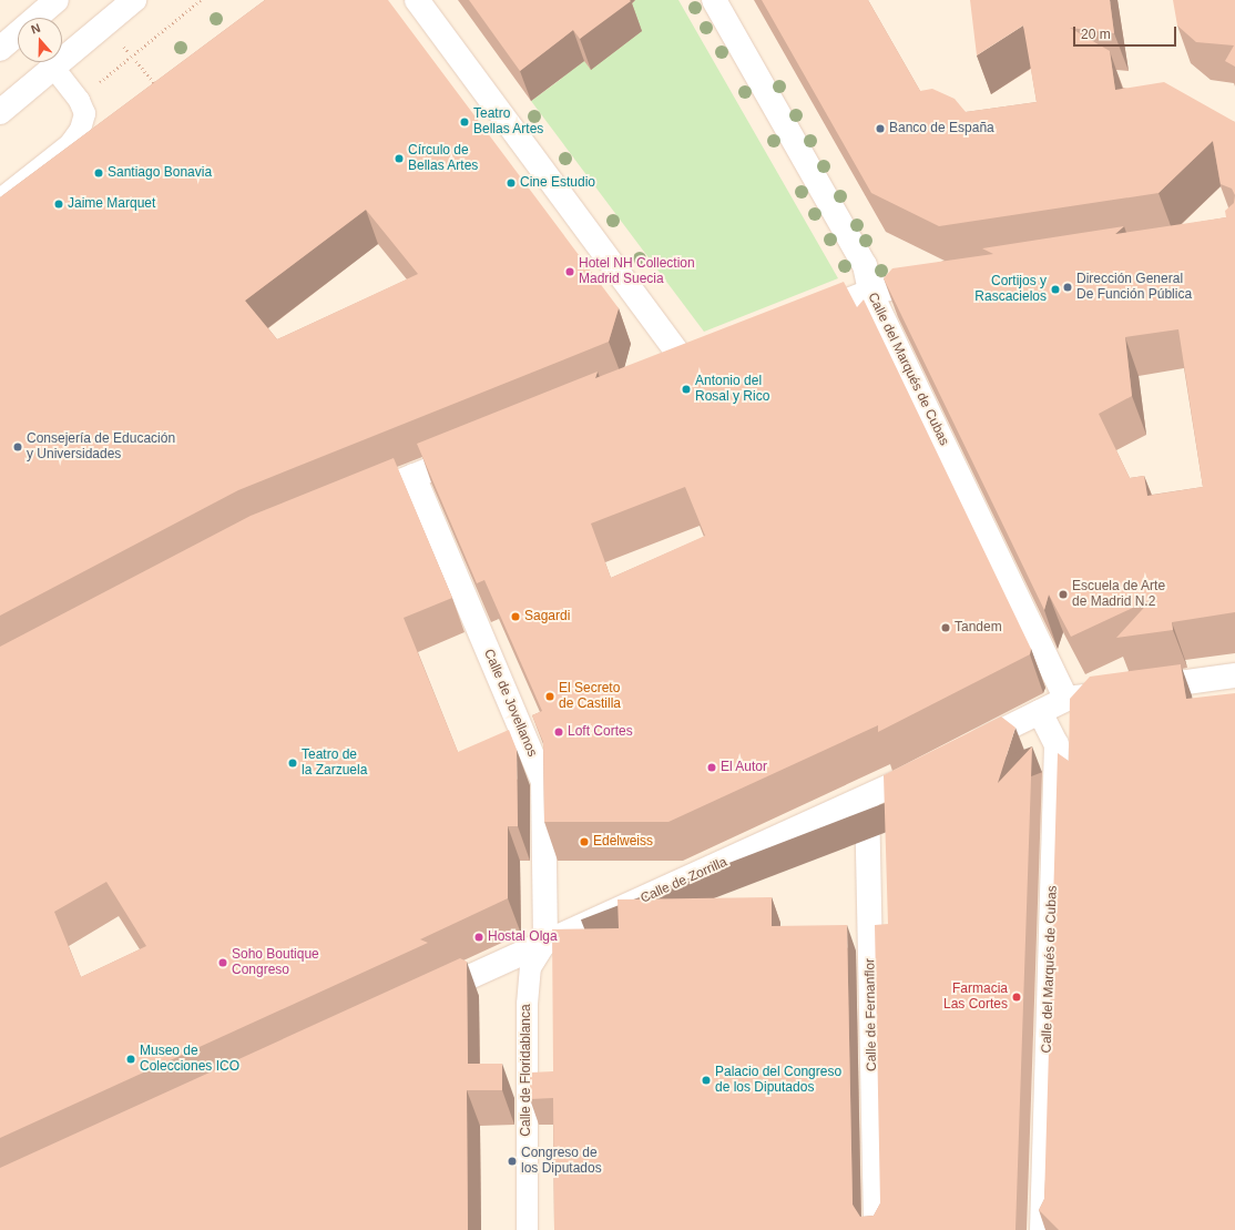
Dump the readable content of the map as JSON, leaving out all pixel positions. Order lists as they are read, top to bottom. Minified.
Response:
{"streets":{"street":["Calle del Marqués de Cubas","Calle de Jovellanos","Calle de Zorrilla","Calle de Fernanflor"],"lane":["Calle de Floridablanca"]},"crossings":[["Calle de Jovellanos","Calle de Zorrilla"],["Calle de Jovellanos","Calle de Floridablanca"],["Calle de Zorrilla","Calle de Fernanflor"],["Calle de Zorrilla","Calle de Floridablanca"]],"places":["Teatro Bellas Artes","Banco de España","Círculo de Bellas Artes","Santiago Bonavia","Cine Estudio","Jaime Marquet","Hotel NH Collection Madrid Suecia","Dirección General De Función Pública","Cortijos y Rascacielos","Antonio del Rosal y Rico","Consejería de Educación y Universidades","Escuela de Arte de Madrid N.2","Sagardi","Tandem","El Secreto de Castilla","Loft Cortes","Teatro de la Zarzuela","El Autor","Edelweiss","Hostal Olga","Soho Boutique Congreso","Farmacia Las Cortes","Museo de Colecciones ICO","Palacio del Congreso de los Diputados","Congreso de los Diputados"],"scale_bar":"20 m","north":"top"}
